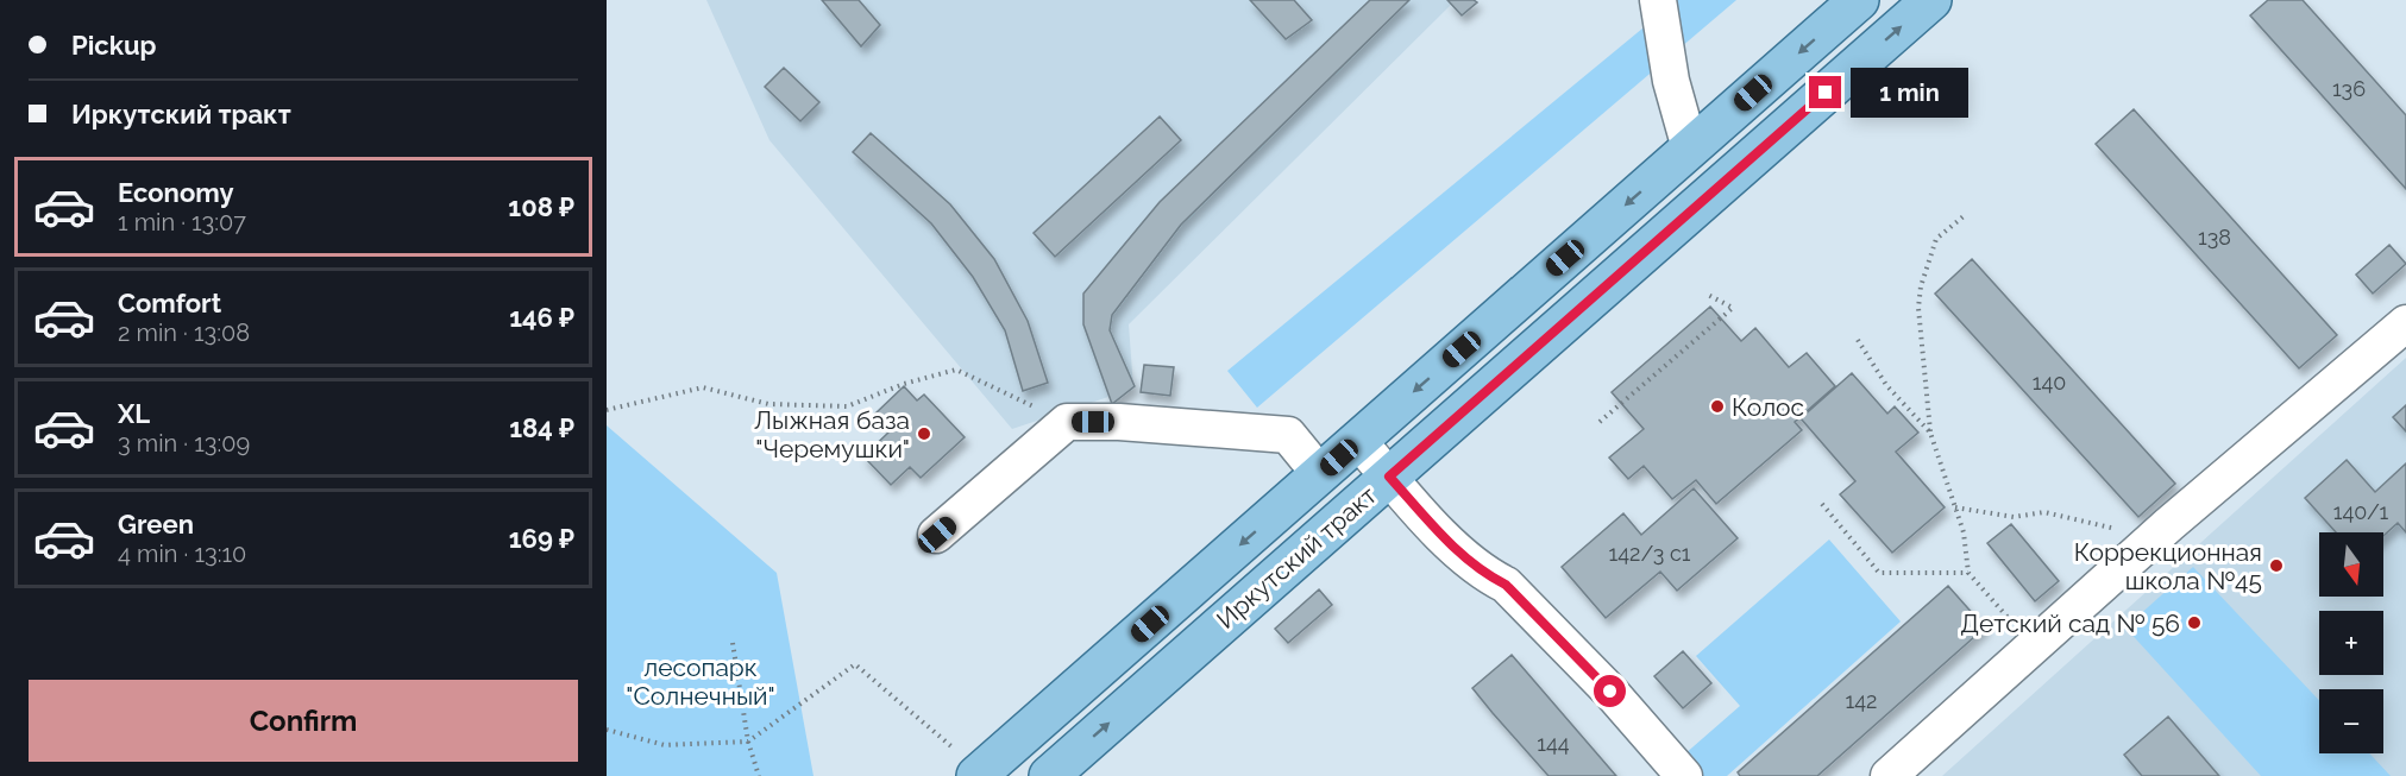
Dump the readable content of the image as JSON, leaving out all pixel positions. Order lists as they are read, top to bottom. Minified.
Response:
{"streets":{"main road":["Иркутский тракт"]},"parks":["лесопарк \"Солнечный\""],"places":["Колос","Лыжная база \"Черемушки\"","Коррекционная школа №45","Детский сад № 56"],"house_numbers":["136","138","140","140/1","142/3 с1","142","144"],"north":"bottom","page":{"banner":["Pickup","Иркутский тракт"],"bubble":"1 min","list":[{"name":"Economy","note":"1 min · 13:07","value":"108 ₽"},{"name":"Comfort","note":"2 min · 13:08","value":"146 ₽"},{"name":"XL","note":"3 min · 13:09","value":"184 ₽"},{"name":"Green","note":"4 min · 13:10","value":"169 ₽"}],"map_buttons":["+","−"],"buttons":"Confirm"}}
